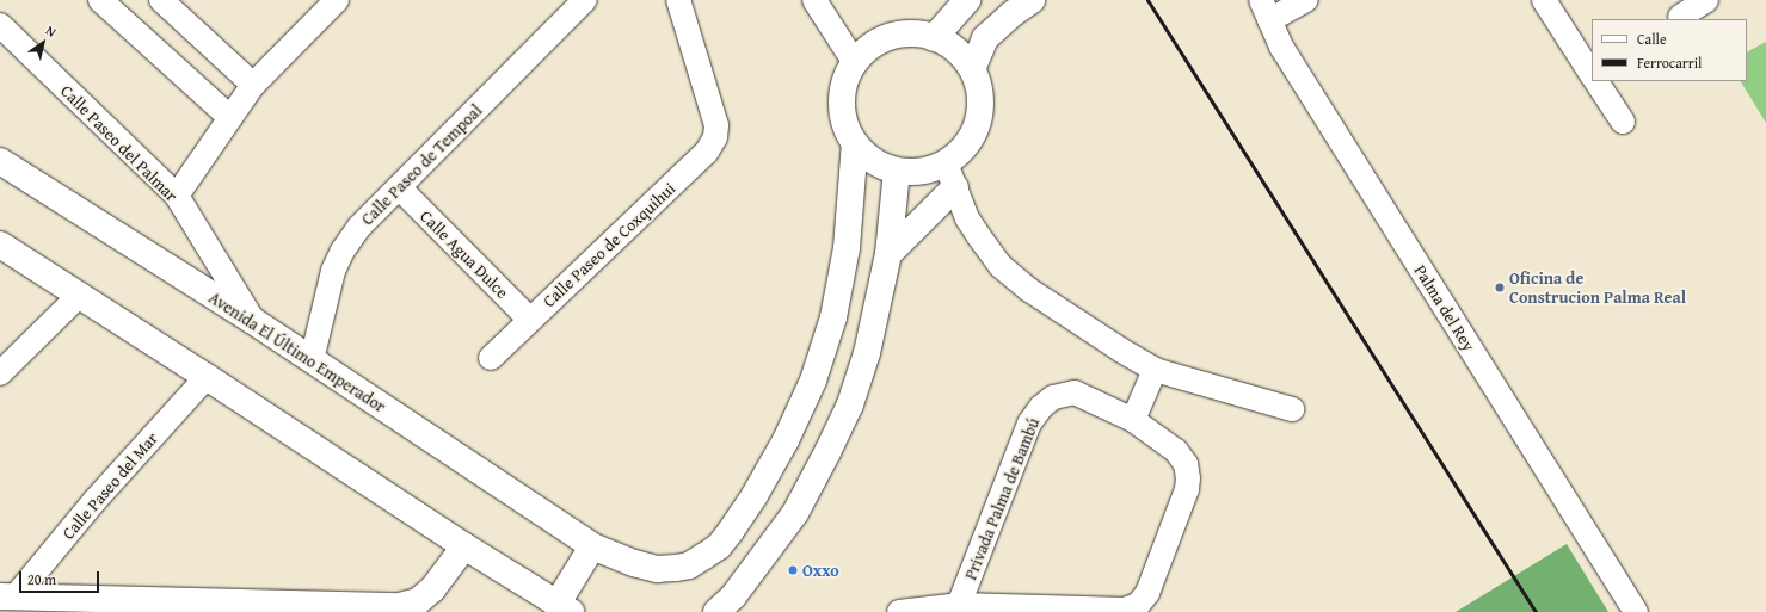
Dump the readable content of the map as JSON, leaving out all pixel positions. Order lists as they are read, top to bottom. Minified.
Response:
{"streets":{"street":["Calle Paseo del Palmar","Calle Paseo de Tempoal","Calle Paseo de Coxquihui","Calle Agua Dulce","Palma del Rey","Avenida El Último Emperador","Calle Paseo del Mar","Privada Palma de Bambú"]},"crossings":[["Calle Paseo del Palmar","Avenida El Último Emperador"],["Calle Paseo de Tempoal","Calle Agua Dulce"],["Calle Paseo de Tempoal","Avenida El Último Emperador"],["Calle Paseo de Coxquihui","Calle Agua Dulce"]],"places":["Oficina de Construcion Palma Real","Oxxo"],"legend":["Calle","Ferrocarril"],"scale_bar":"20 m","north":"top right"}
